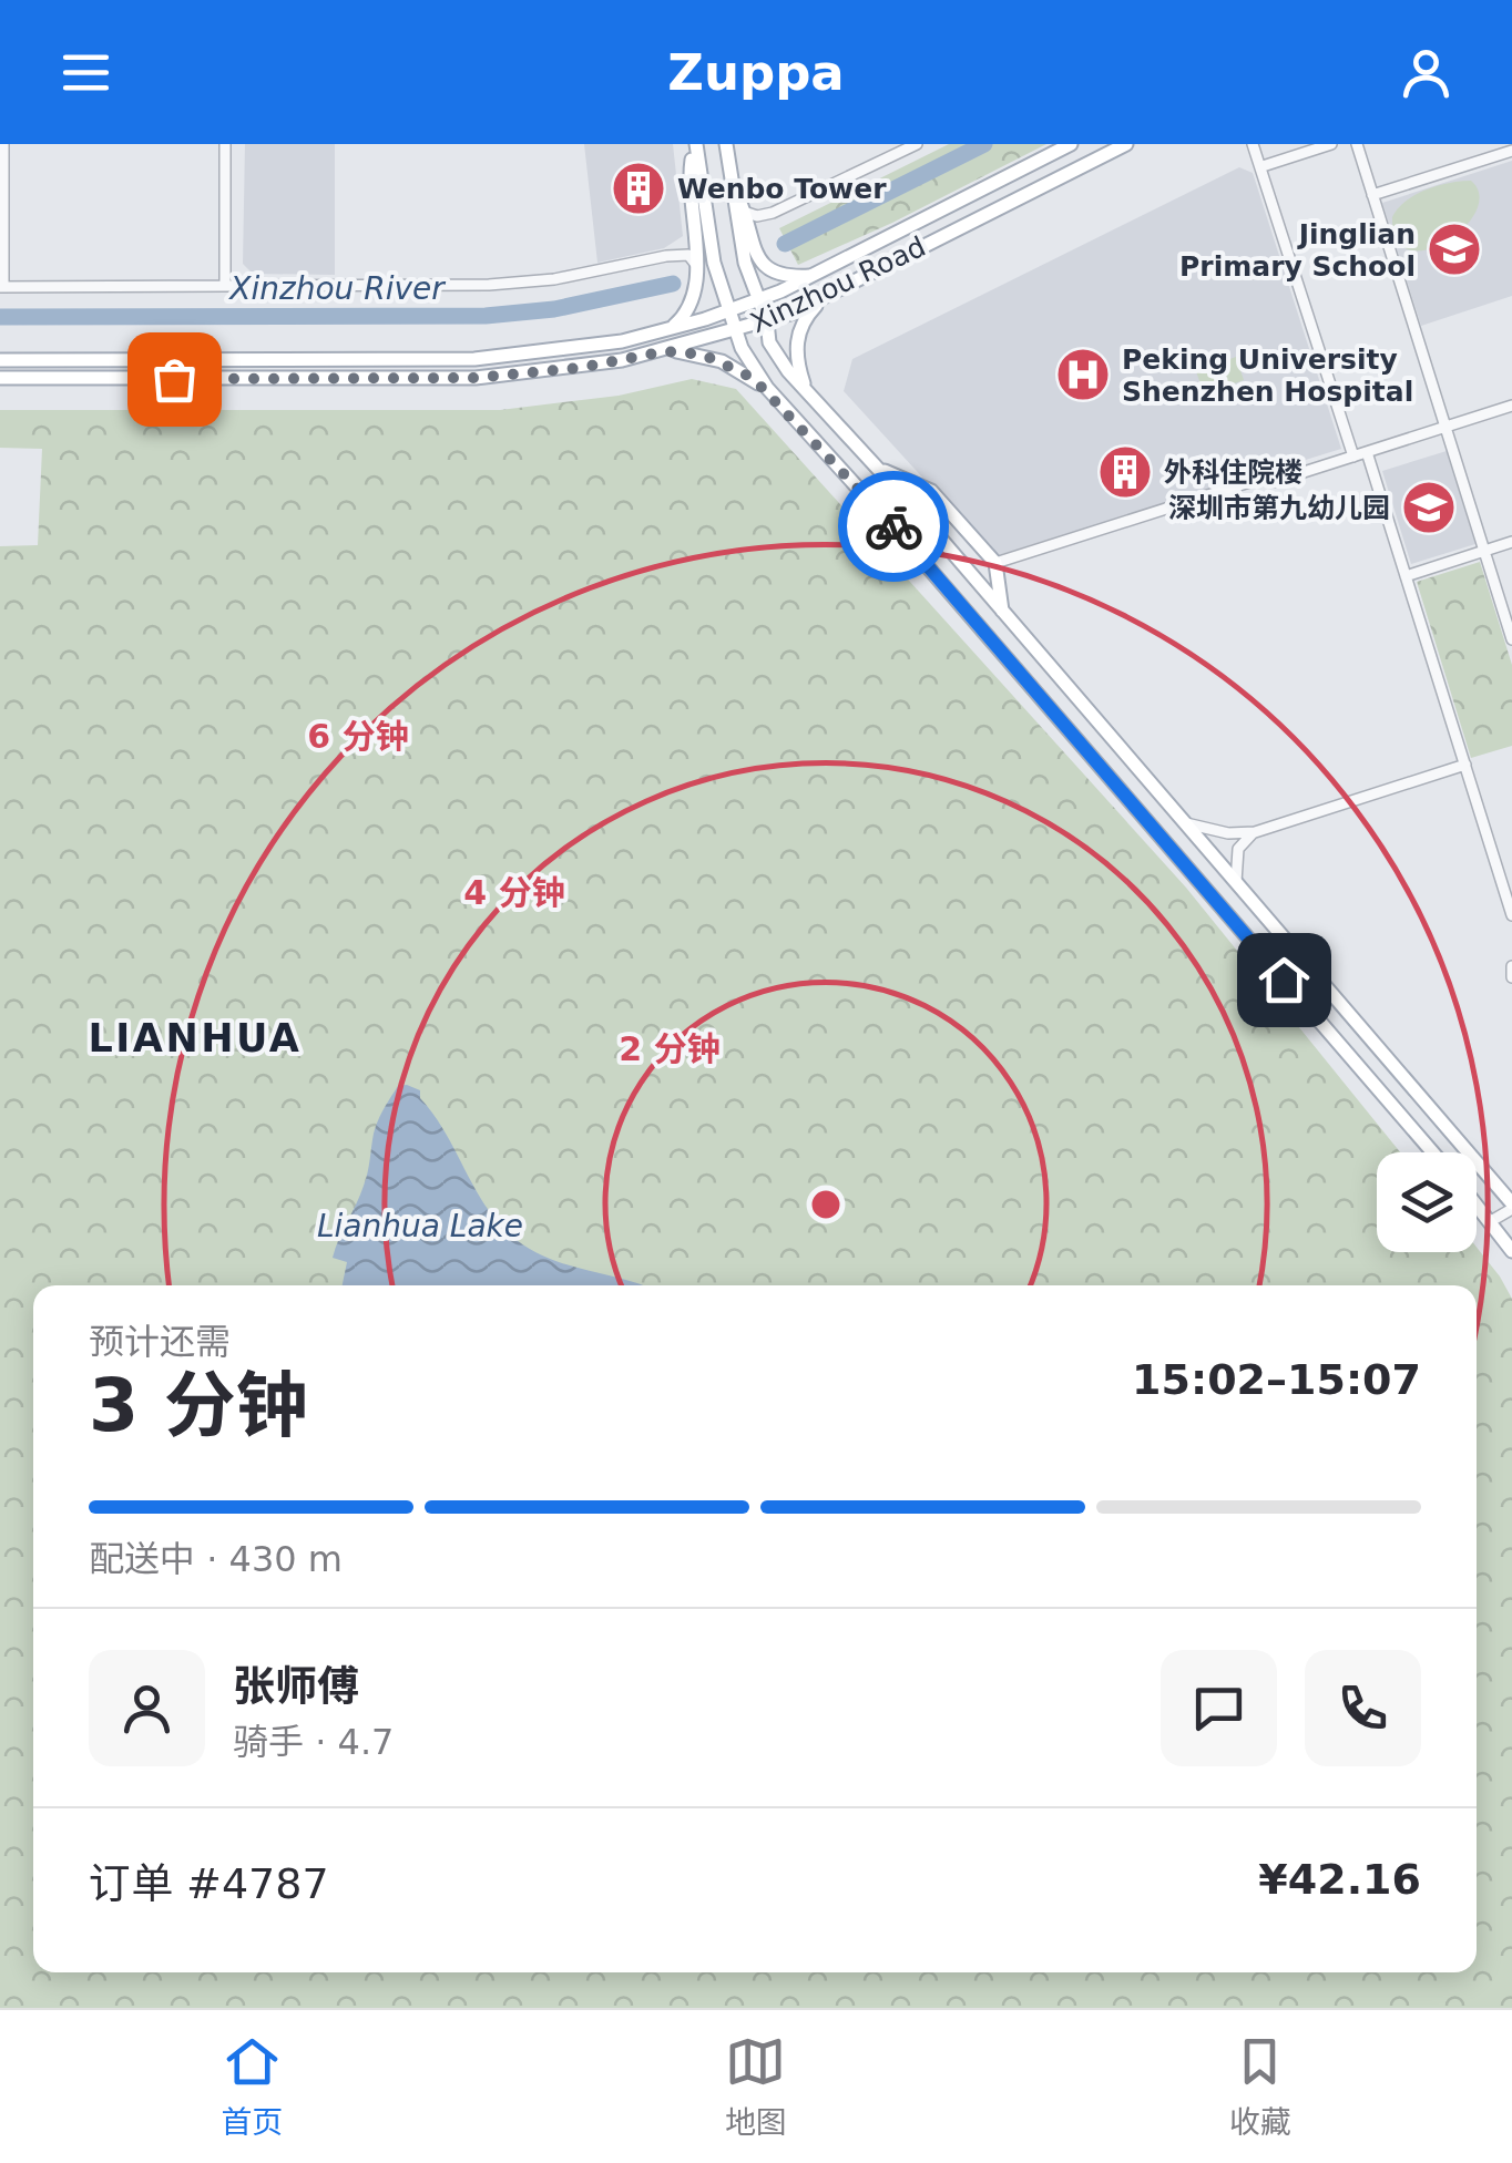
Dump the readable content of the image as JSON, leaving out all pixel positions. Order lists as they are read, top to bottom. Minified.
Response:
{"streets":{"main road":["Xinzhou Road"]},"districts":["LIANHUA"],"water":["Xinzhou River","Lianhua Lake"],"places":{"building":["Wenbo Tower","外科住院楼"],"school or university":["Jinglian Primary School","深圳市第九幼儿园"],"hospital":["Peking University Shenzhen Hospital"]},"page":{"header":"Zuppa","heading":["3 分钟","预计还需","15:02–15:07"],"panel":["张师傅","骑手 · 4.7","订单 #4787","¥42.16"],"bar":"配送中 · 430 m","tabs":["首页","地图","收藏"]},"rings":["6 分钟","4 分钟","2 分钟"]}
